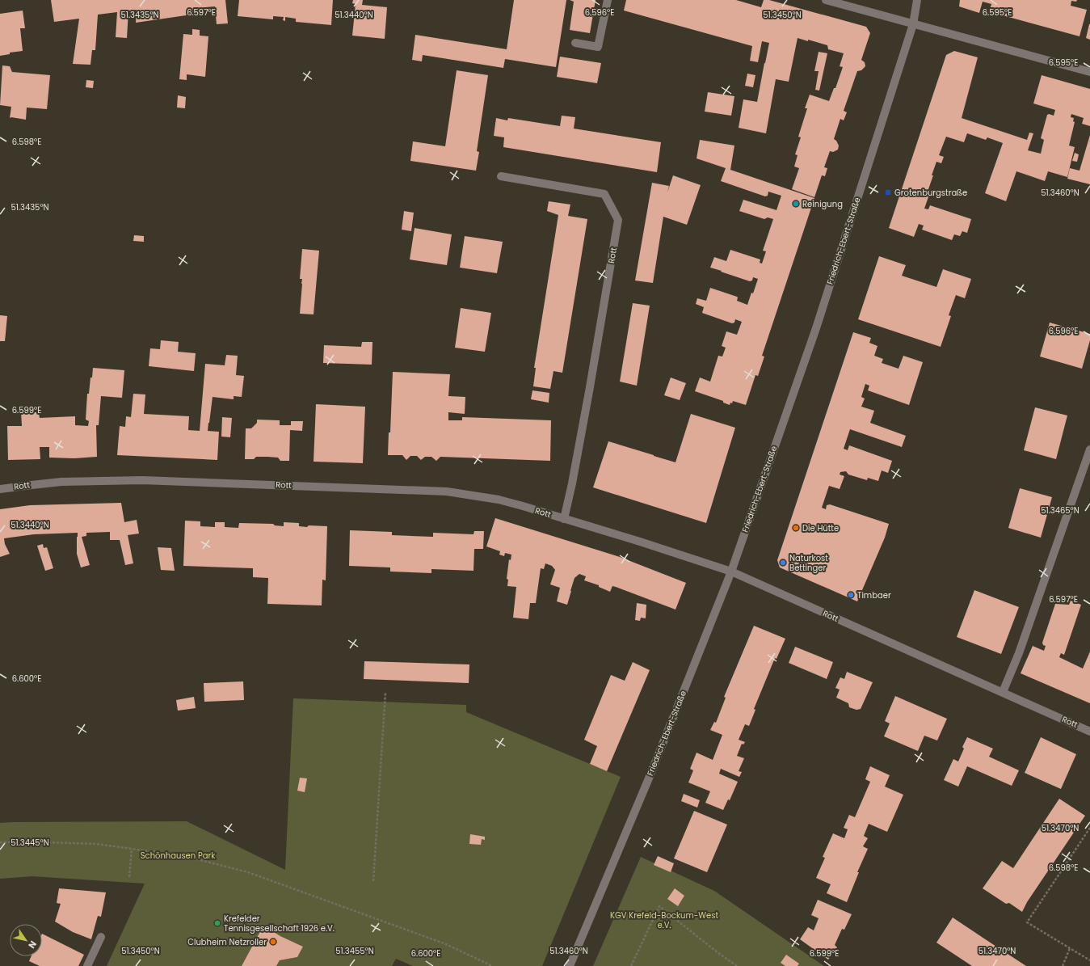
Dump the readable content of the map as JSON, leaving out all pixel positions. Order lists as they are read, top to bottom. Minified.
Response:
{"streets":{"street":["Friedrich-Ebert-Straße","Rott"]},"crossings":[["Friedrich-Ebert-Straße","Rott"]],"parks":["Schönhausen Park","KGV Krefeld-Bockum-West e.V."],"places":{"transit":["Grotenburgstraße"],"other":["Reinigung","Die Hütte","Naturkost Bettinger","Timbaer","Krefelder Tennisgesellschaft 1926 e.V.","Clubheim Netzroller"]},"north":"bottom right","coordinates":["6.597°E","6.595°E","6.596°E","51.3440°N","51.3435°N","51.3450°N","6.598°E","51.3460°N","6.599°E","51.3465°N","6.600°E","51.3470°N","51.3445°N","51.3455°N"]}
